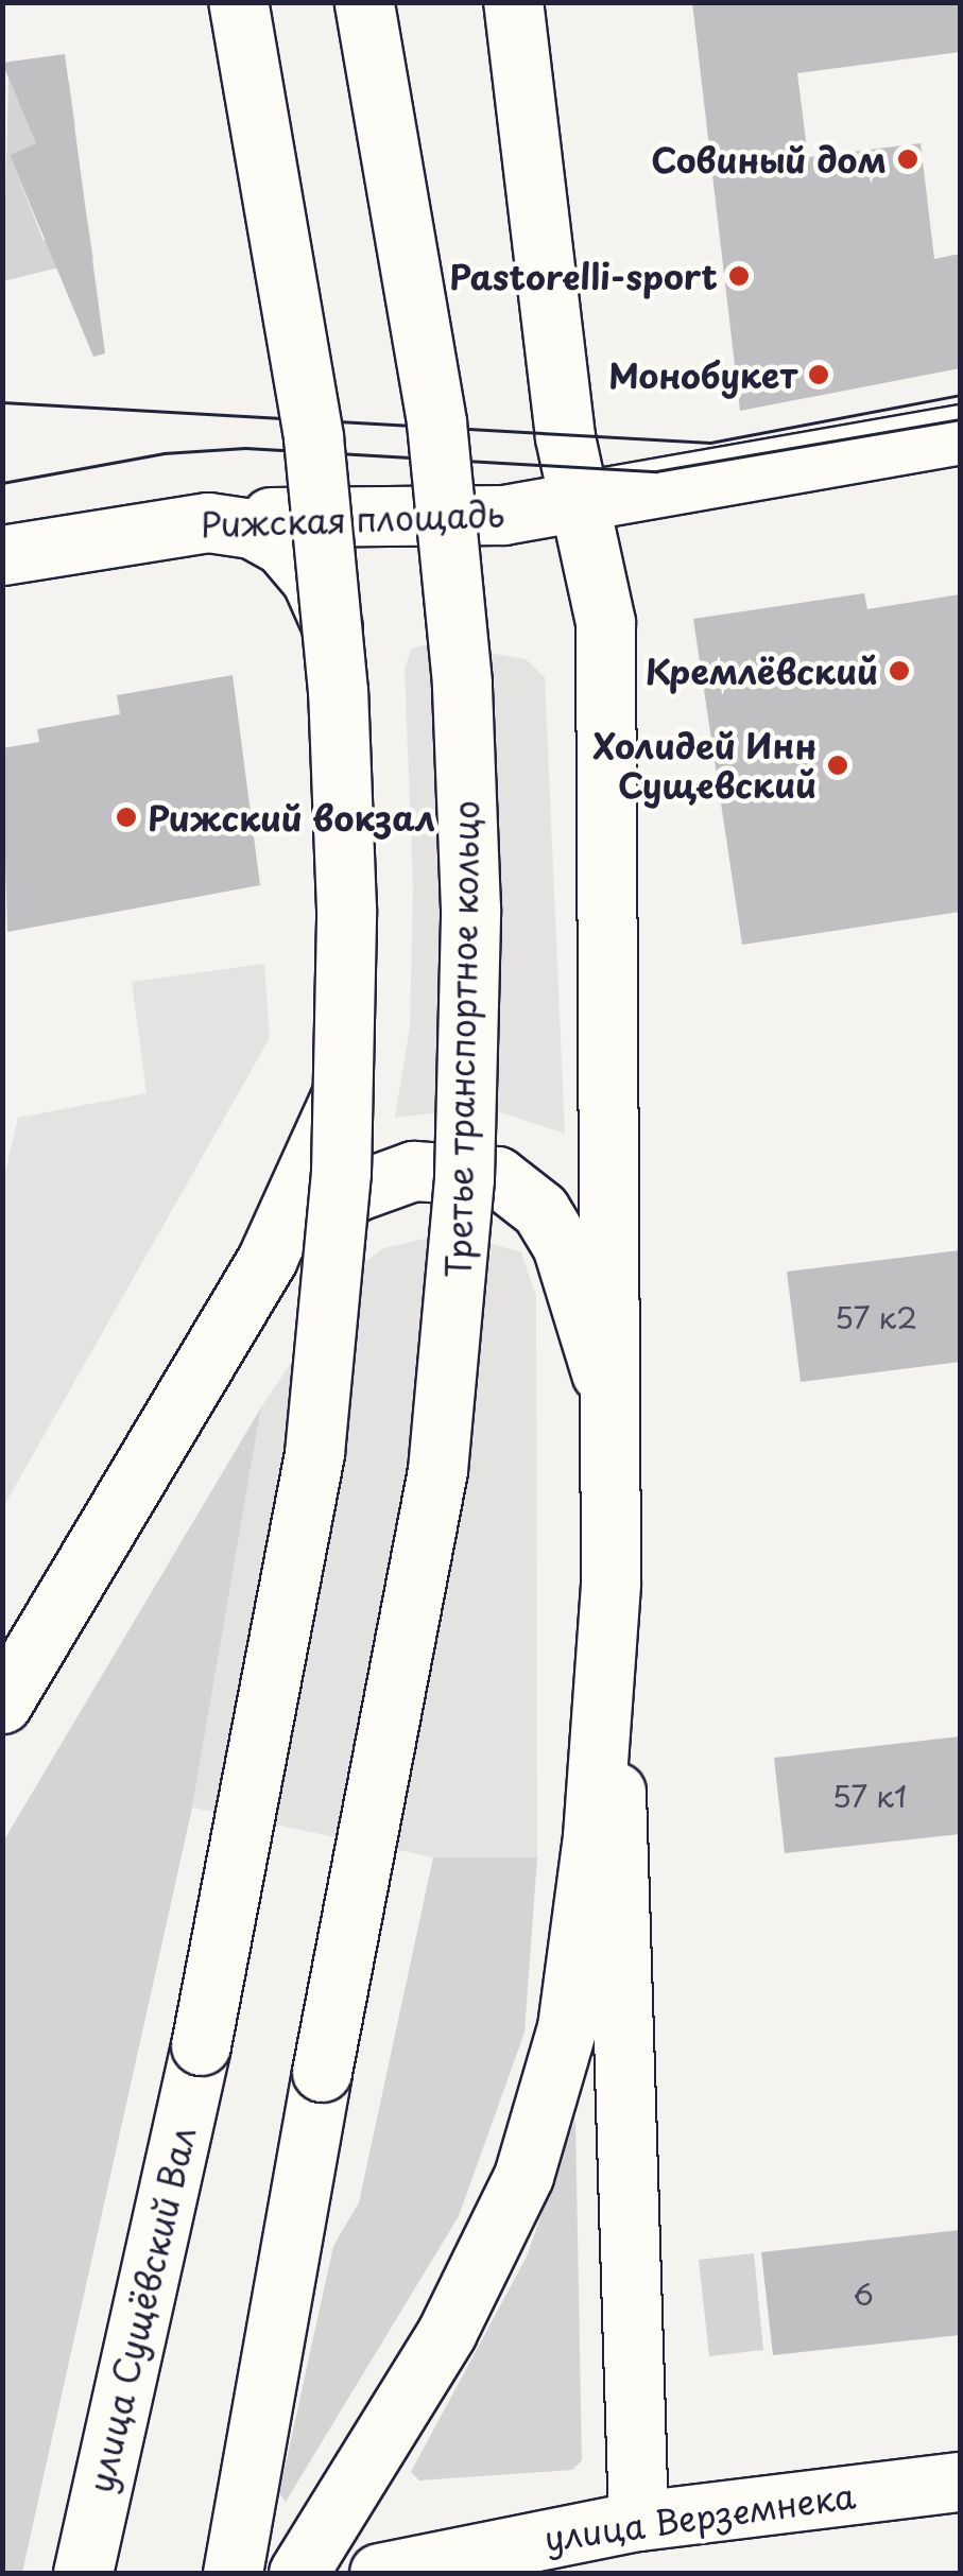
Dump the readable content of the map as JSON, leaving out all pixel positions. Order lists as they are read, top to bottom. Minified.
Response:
{"streets":{"main road":["Рижская площадь","Третье транспортное кольцо","улица Сущёвский Вал","улица Верземнека"]},"places":["Совиный дом","Pastorelli-sport","Монобукет","Кремлёвский","Холидей Инн Сущевский","Рижский вокзал"],"house_numbers":["57 к2","57 к1","6"]}
